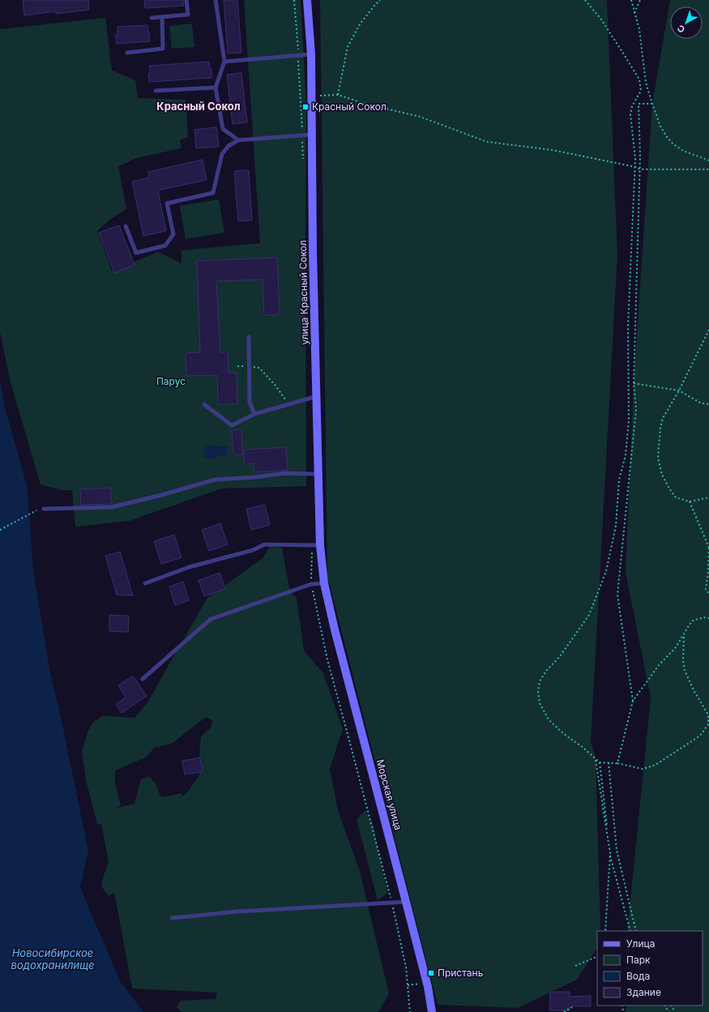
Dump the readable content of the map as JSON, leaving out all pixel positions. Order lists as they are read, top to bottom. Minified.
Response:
{"streets":{"street":["улица Красный Сокол","Морская улица"]},"crossings":[["улица Красный Сокол","Морская улица"]],"districts":["Красный Сокол"],"water":["Новосибирское водохранилище"],"parks":["Парус"],"places":{"transit":["Красный Сокол","Пристань"]},"legend":["Улица","Парк","Вода","Здание"],"north":"bottom left"}
